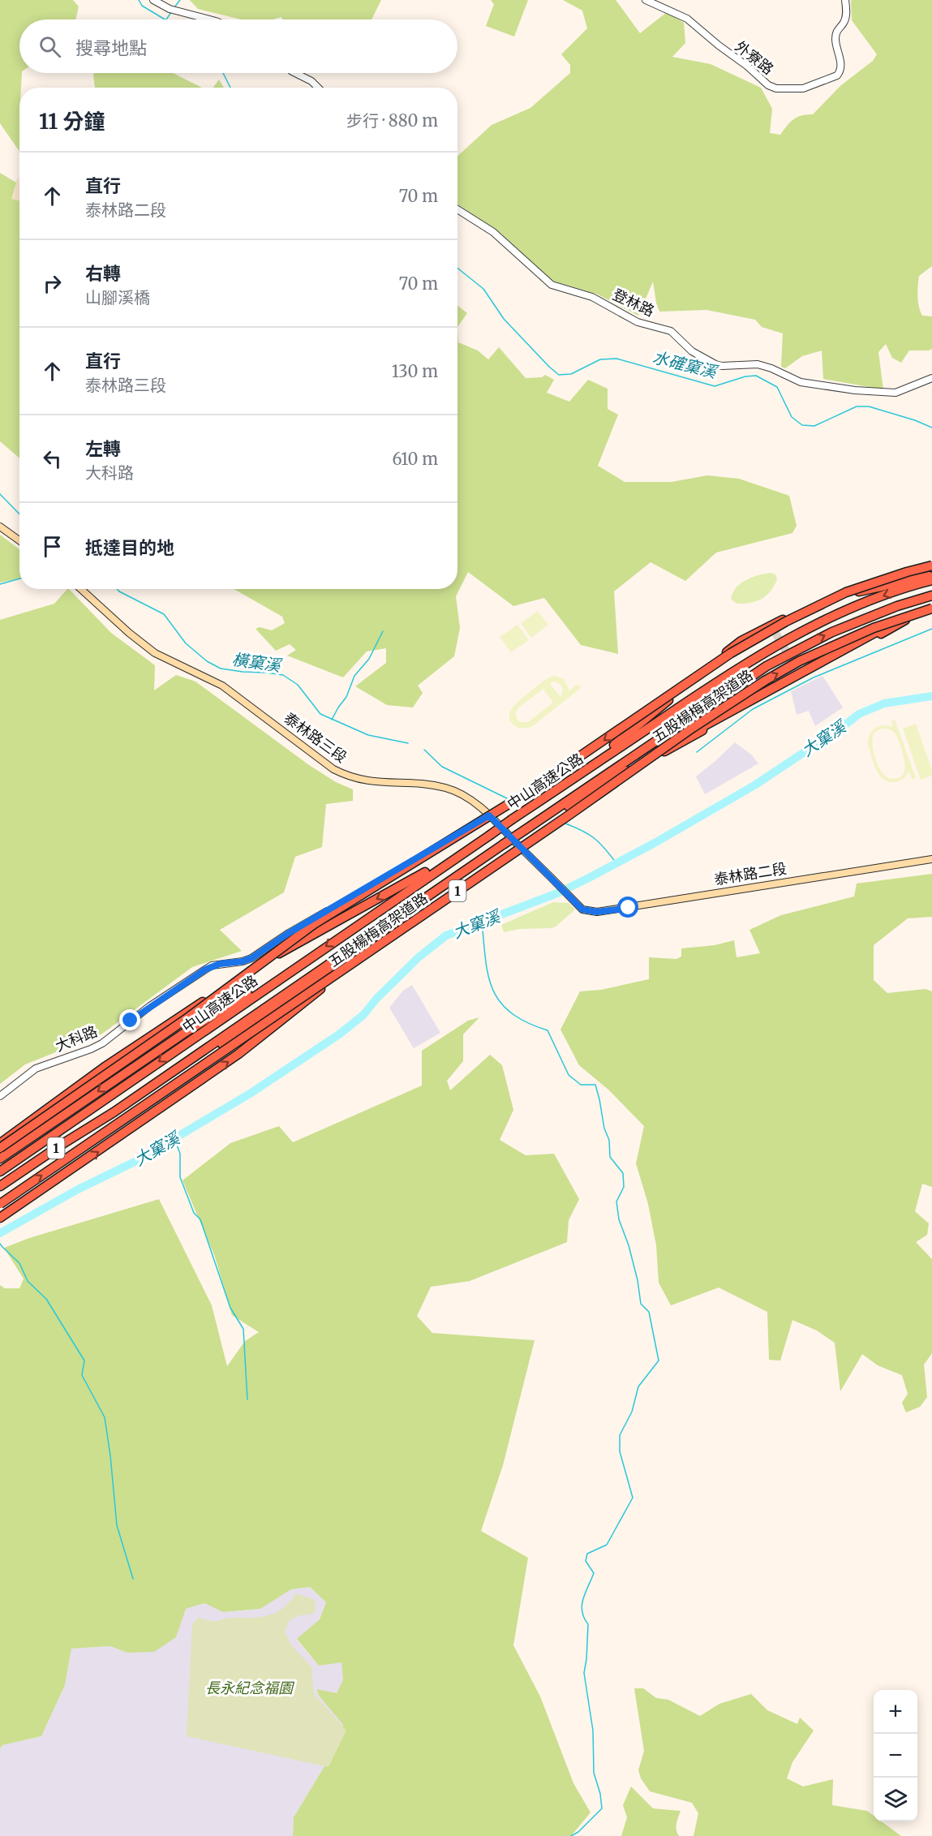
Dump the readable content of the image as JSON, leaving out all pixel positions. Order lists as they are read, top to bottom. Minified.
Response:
{"streets":{"highway":["五股楊梅高架道路","中山高速公路","1"],"main road":["泰林路三段","泰林路二段"],"street":["外寮路","登林路","大科路"]},"crossings":[["泰林路三段","泰林路二段"],["泰林路三段","大科路"]],"water":["水確窠溪","橫窠溪","大窠溪"],"parks":["長永紀念福園"],"page":{"search":"搜尋地點","heading":["11 分鐘","步行 · 880 m"],"list":[["直行","泰林路二段","70 m"],["右轉","山腳溪橋","70 m"],["直行","泰林路三段","130 m"],["左轉","大科路","610 m"],"抵達目的地"],"map_buttons":["+","−"]}}
